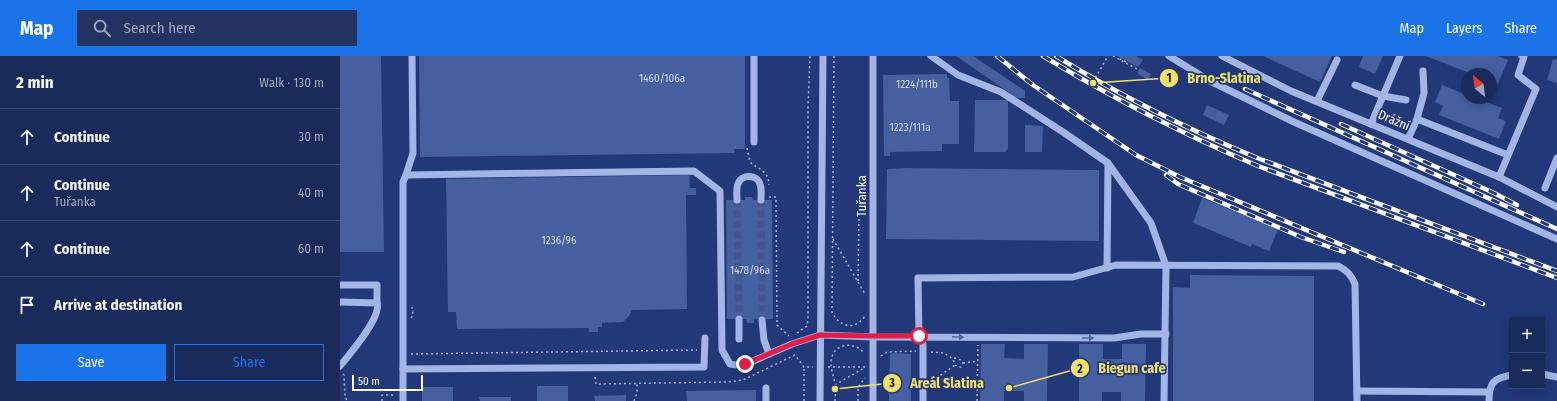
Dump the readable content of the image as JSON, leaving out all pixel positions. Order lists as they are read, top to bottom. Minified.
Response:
{"streets":{"street":["Drážní","Tuřanka"]},"places":["Brno-Slatina","Biegun cafe","Areál Slatina"],"house_numbers":["1460/106a","1224/111b","1223/111a","1236/96","1478/96a"],"scale_bar":"50 m","north":"top left","page":{"header":"Map","search":"Search here","nav":["Map","Layers","Share"],"heading":["2 min","Walk · 130 m"],"list":[["Continue","30 m"],["Continue","Tuřanka","40 m"],["Continue","60 m"],"Arrive at destination"],"map_buttons":["+","−"],"buttons":["Save","Share"],"scale":"50 m"}}
